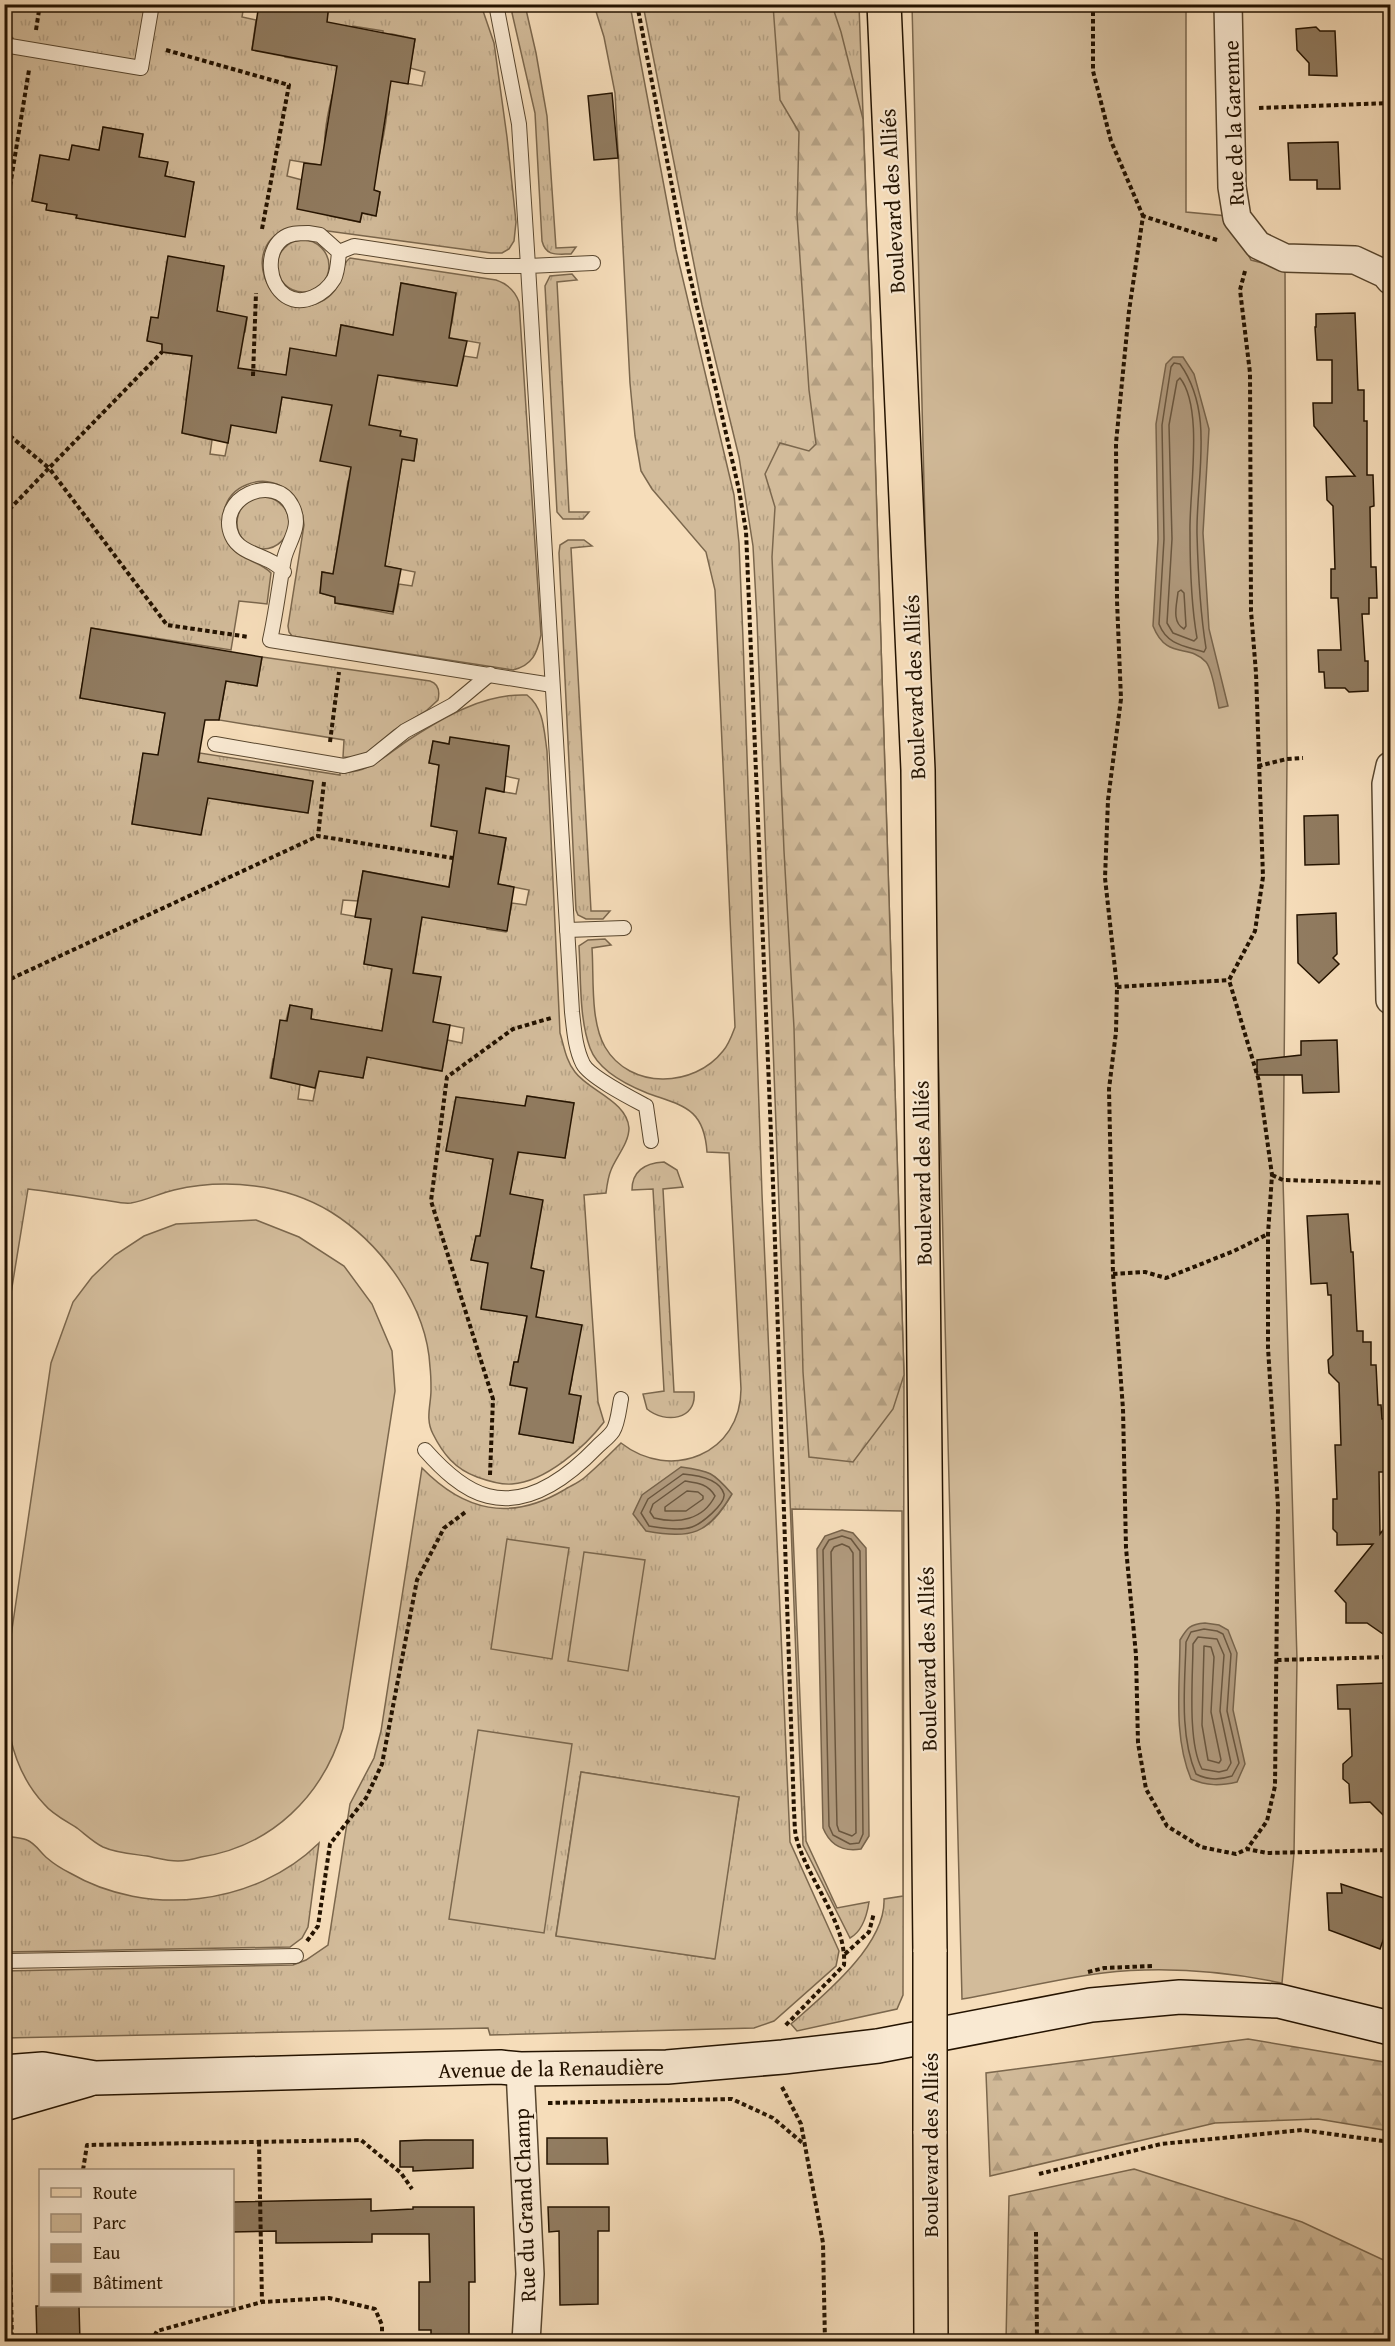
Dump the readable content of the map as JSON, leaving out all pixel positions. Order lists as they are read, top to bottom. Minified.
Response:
{"streets":{"main road":["Boulevard des Alliés"],"street":["Rue de la Garenne","Avenue de la Renaudière","Rue du Grand Champ"]},"crossings":[["Avenue de la Renaudière","Rue du Grand Champ"]],"legend":["Route","Parc","Eau","Bâtiment"]}
